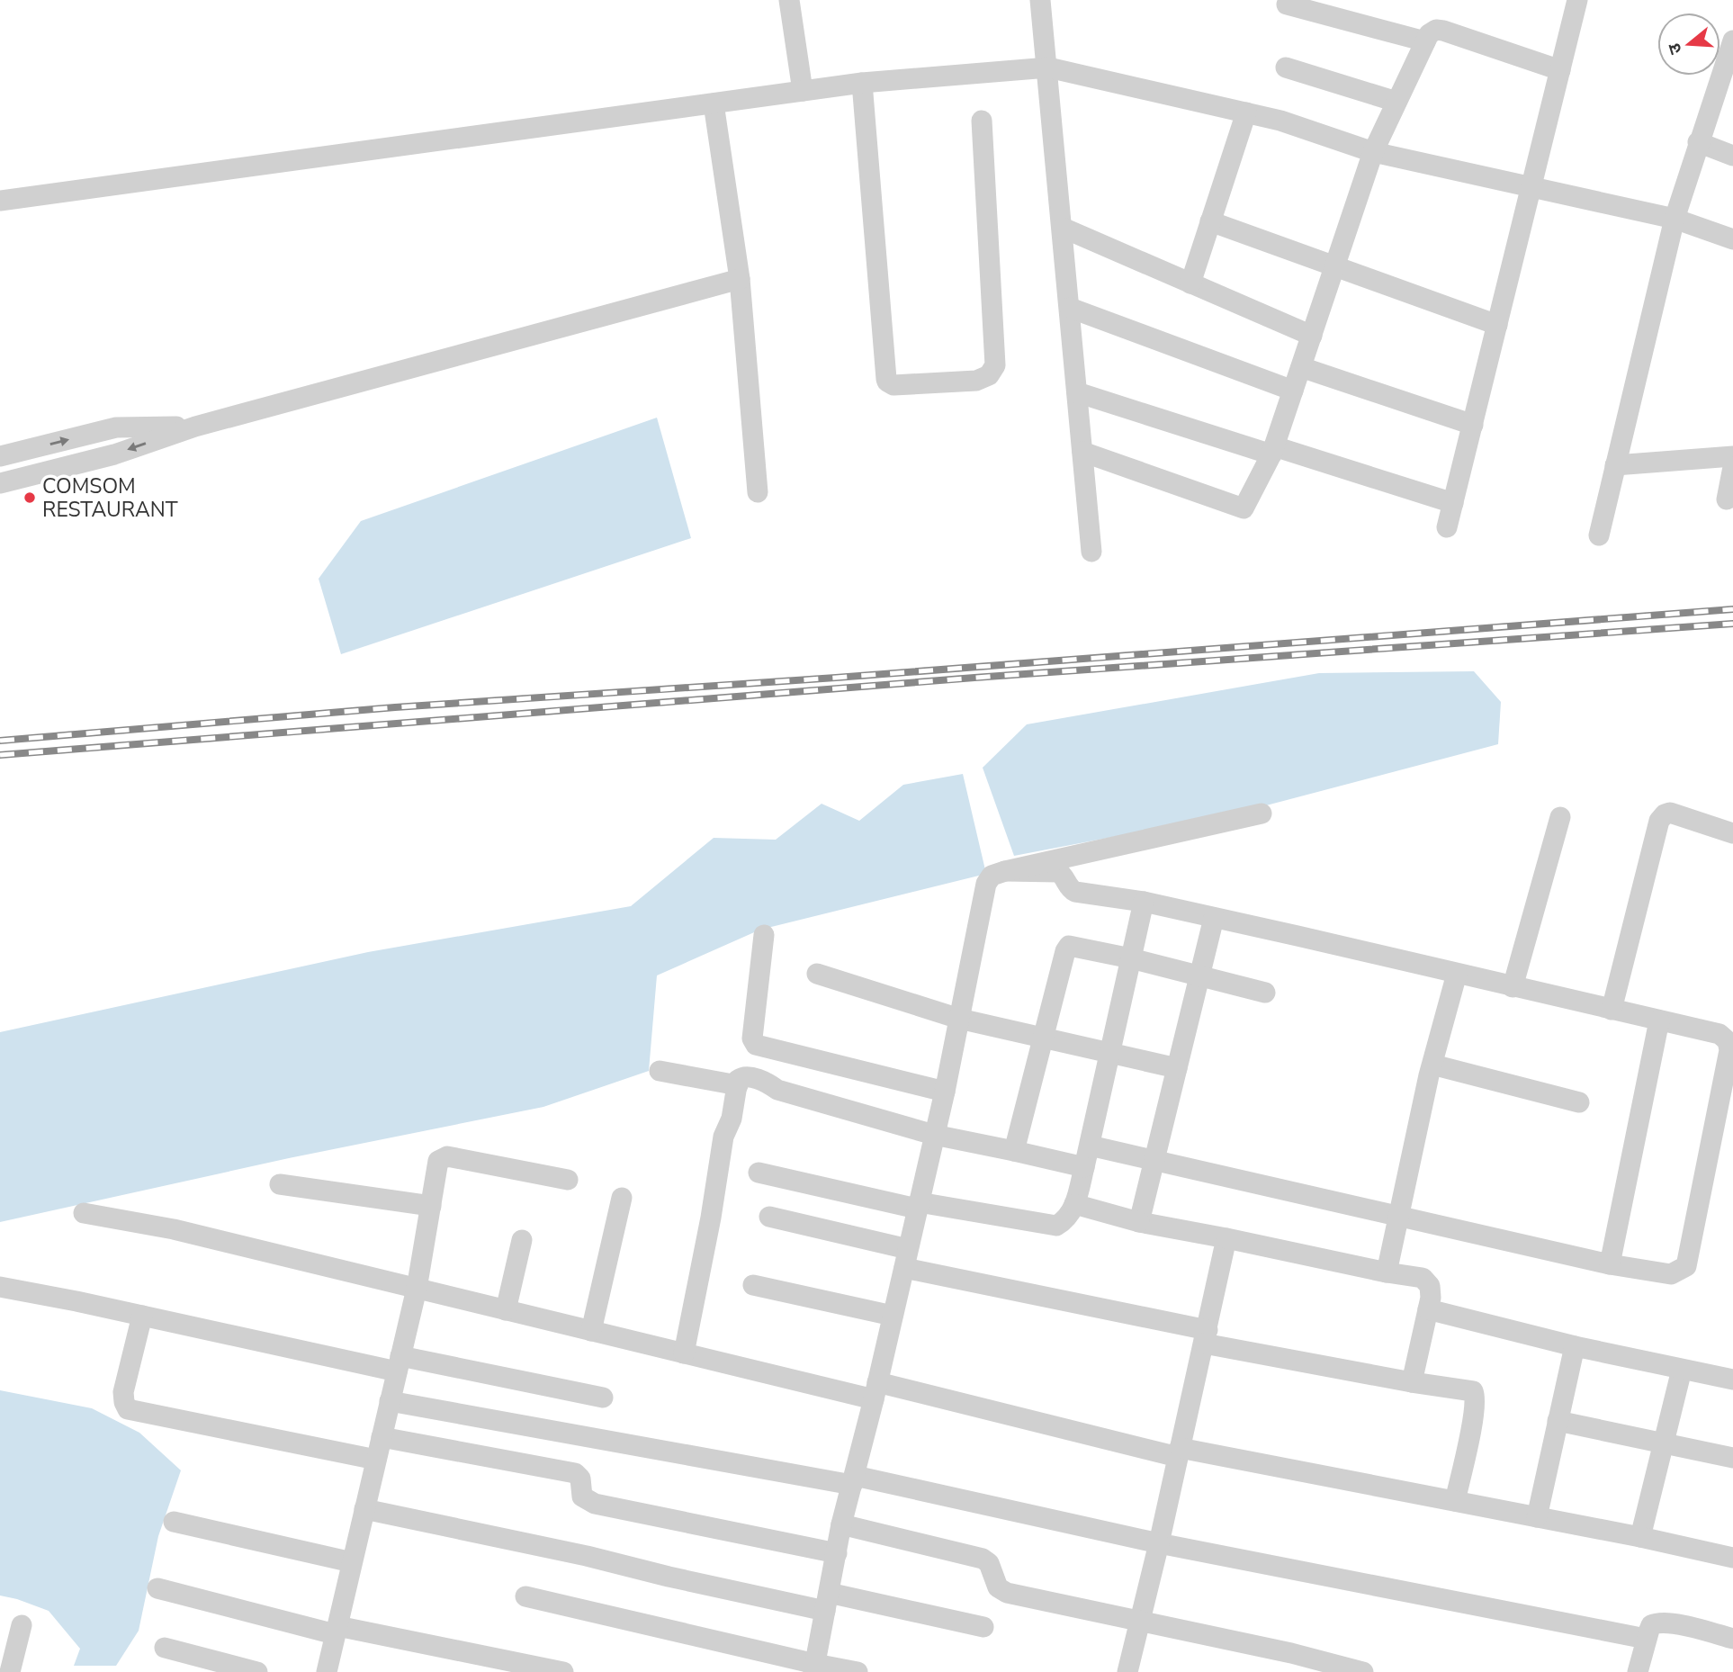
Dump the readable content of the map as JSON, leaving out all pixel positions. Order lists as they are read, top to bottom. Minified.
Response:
{"places":["COMSOM RESTAURANT"],"north":"left"}
